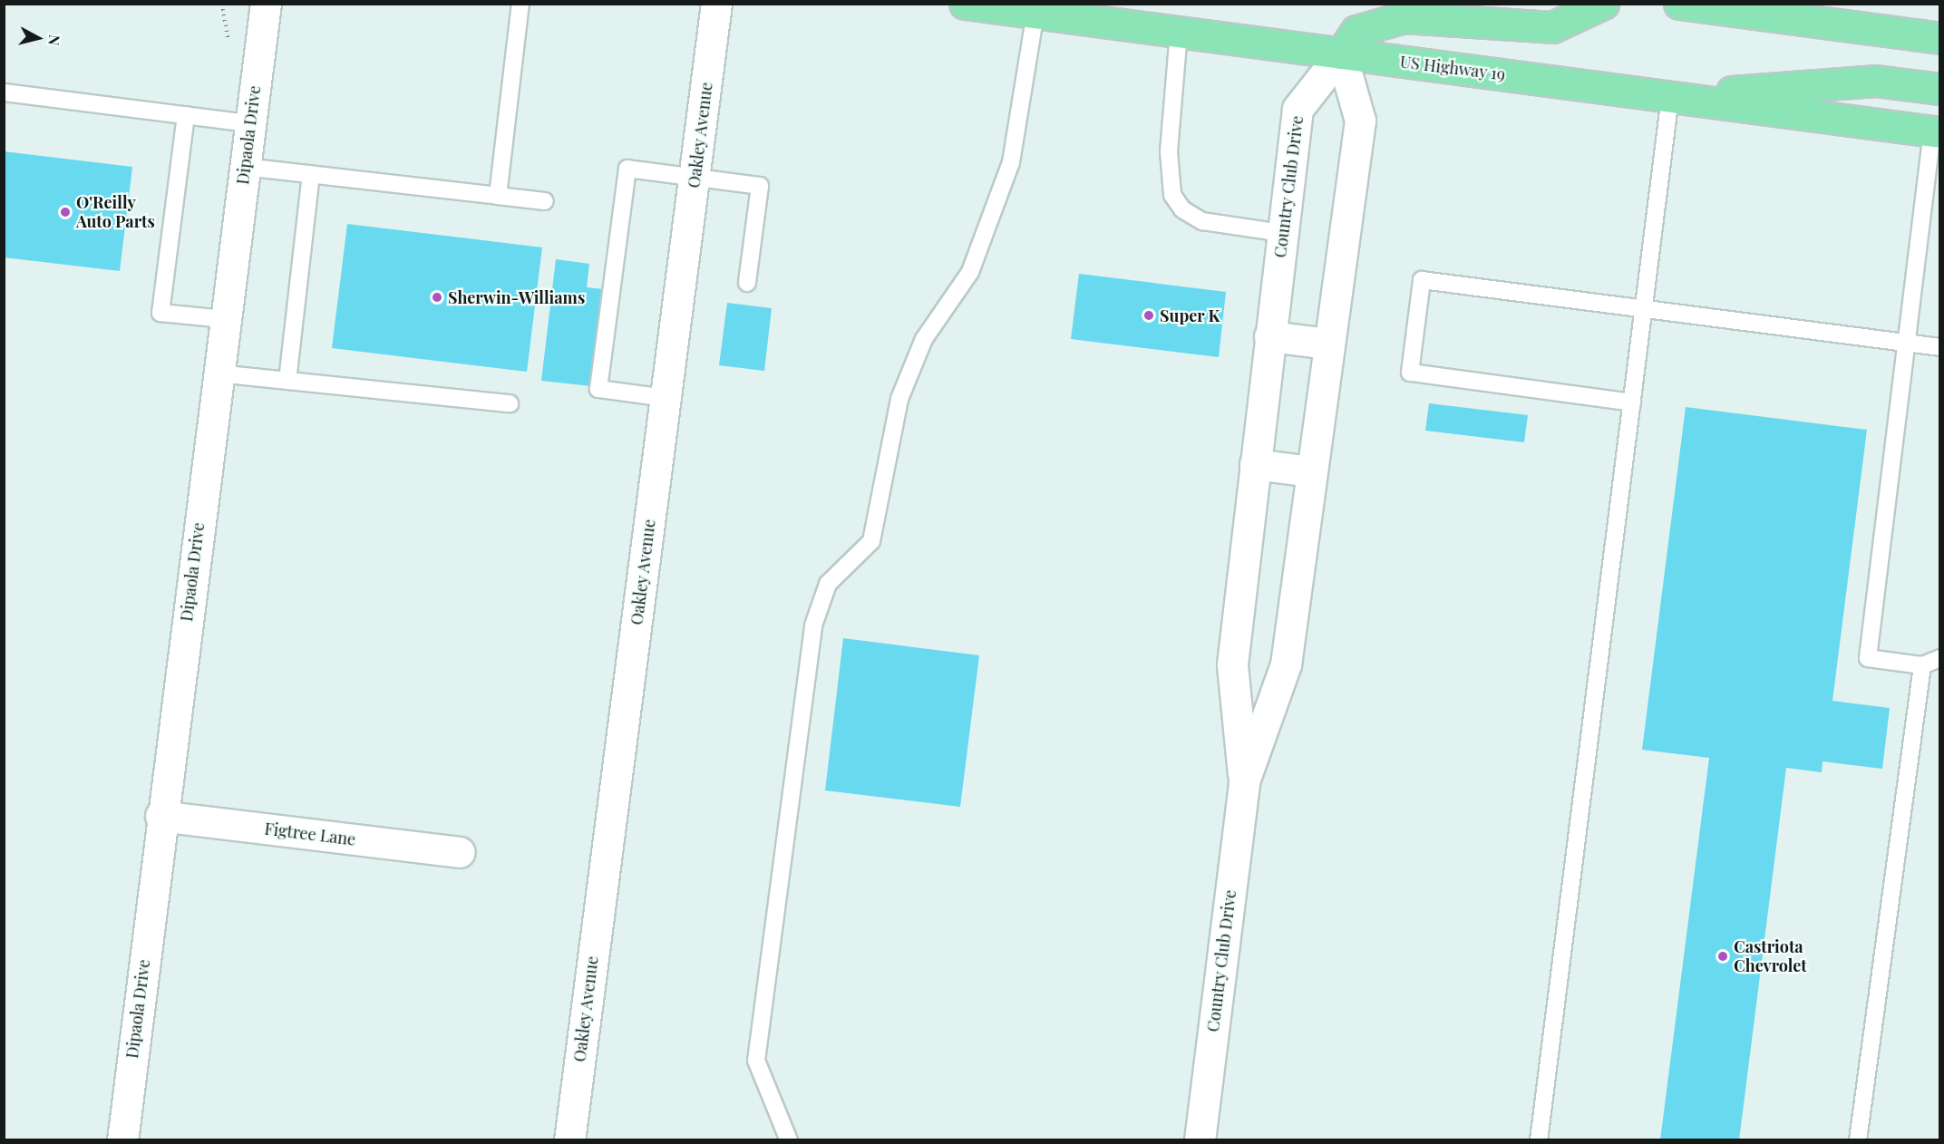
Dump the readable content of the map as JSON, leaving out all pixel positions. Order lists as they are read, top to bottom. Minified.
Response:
{"streets":{"highway":["US Highway 19"],"street":["Dipaola Drive","Oakley Avenue","Country Club Drive","Figtree Lane"]},"crossings":[["US Highway 19","Country Club Drive"],["Dipaola Drive","Figtree Lane"]],"places":["O'Reilly Auto Parts","Sherwin-Williams","Super K","Castriota Chevrolet"],"north":"right"}
